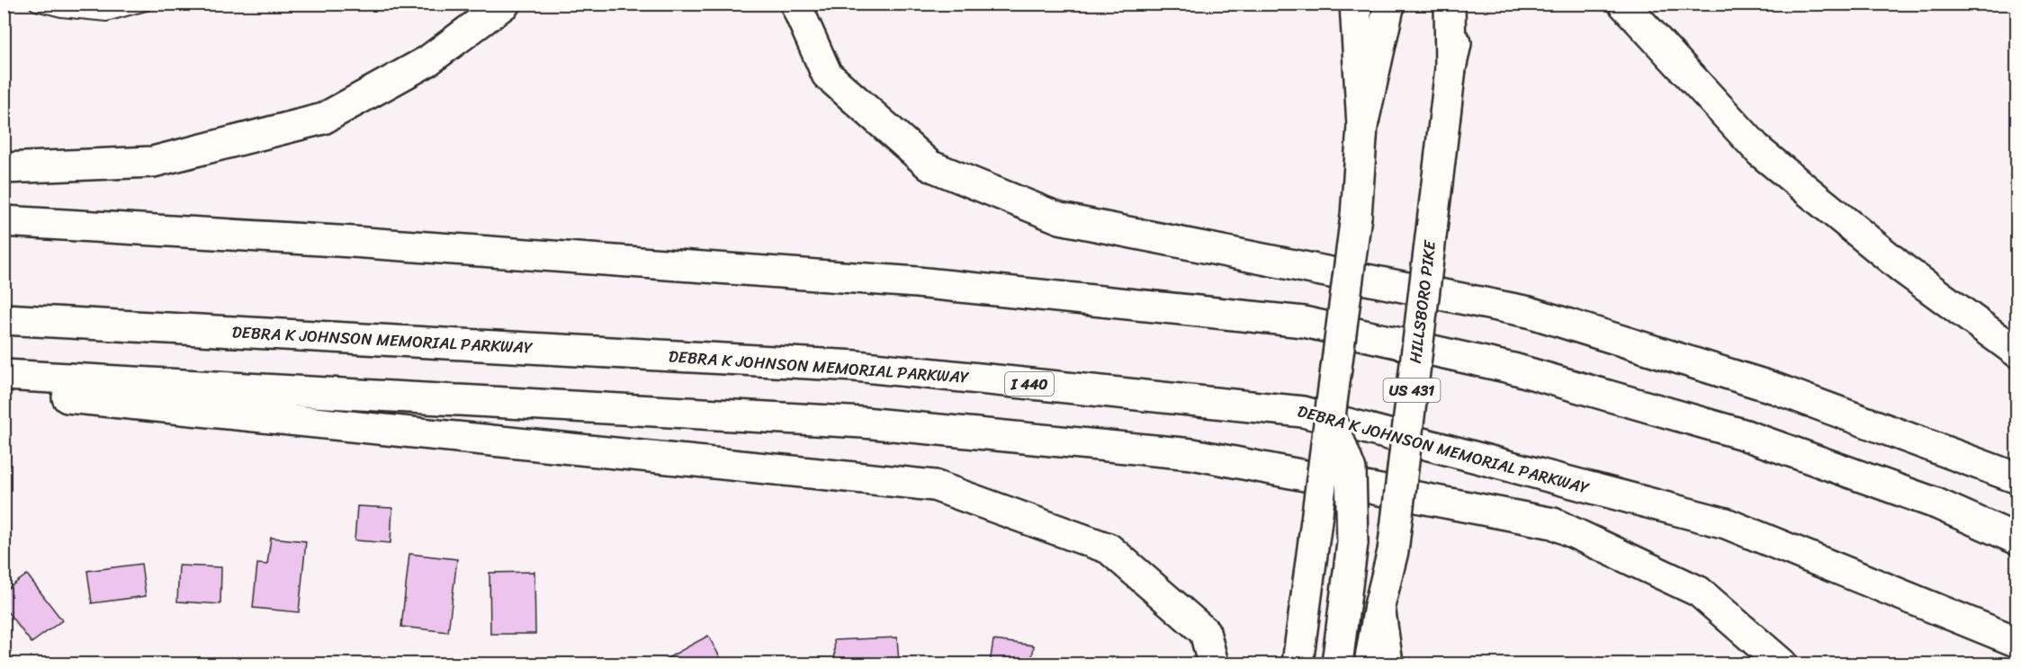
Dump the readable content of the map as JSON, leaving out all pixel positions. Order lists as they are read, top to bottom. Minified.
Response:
{"streets":{"main road":["HILLSBORO PIKE","DEBRA K JOHNSON MEMORIAL PARKWAY","I 440","US 431"]}}
